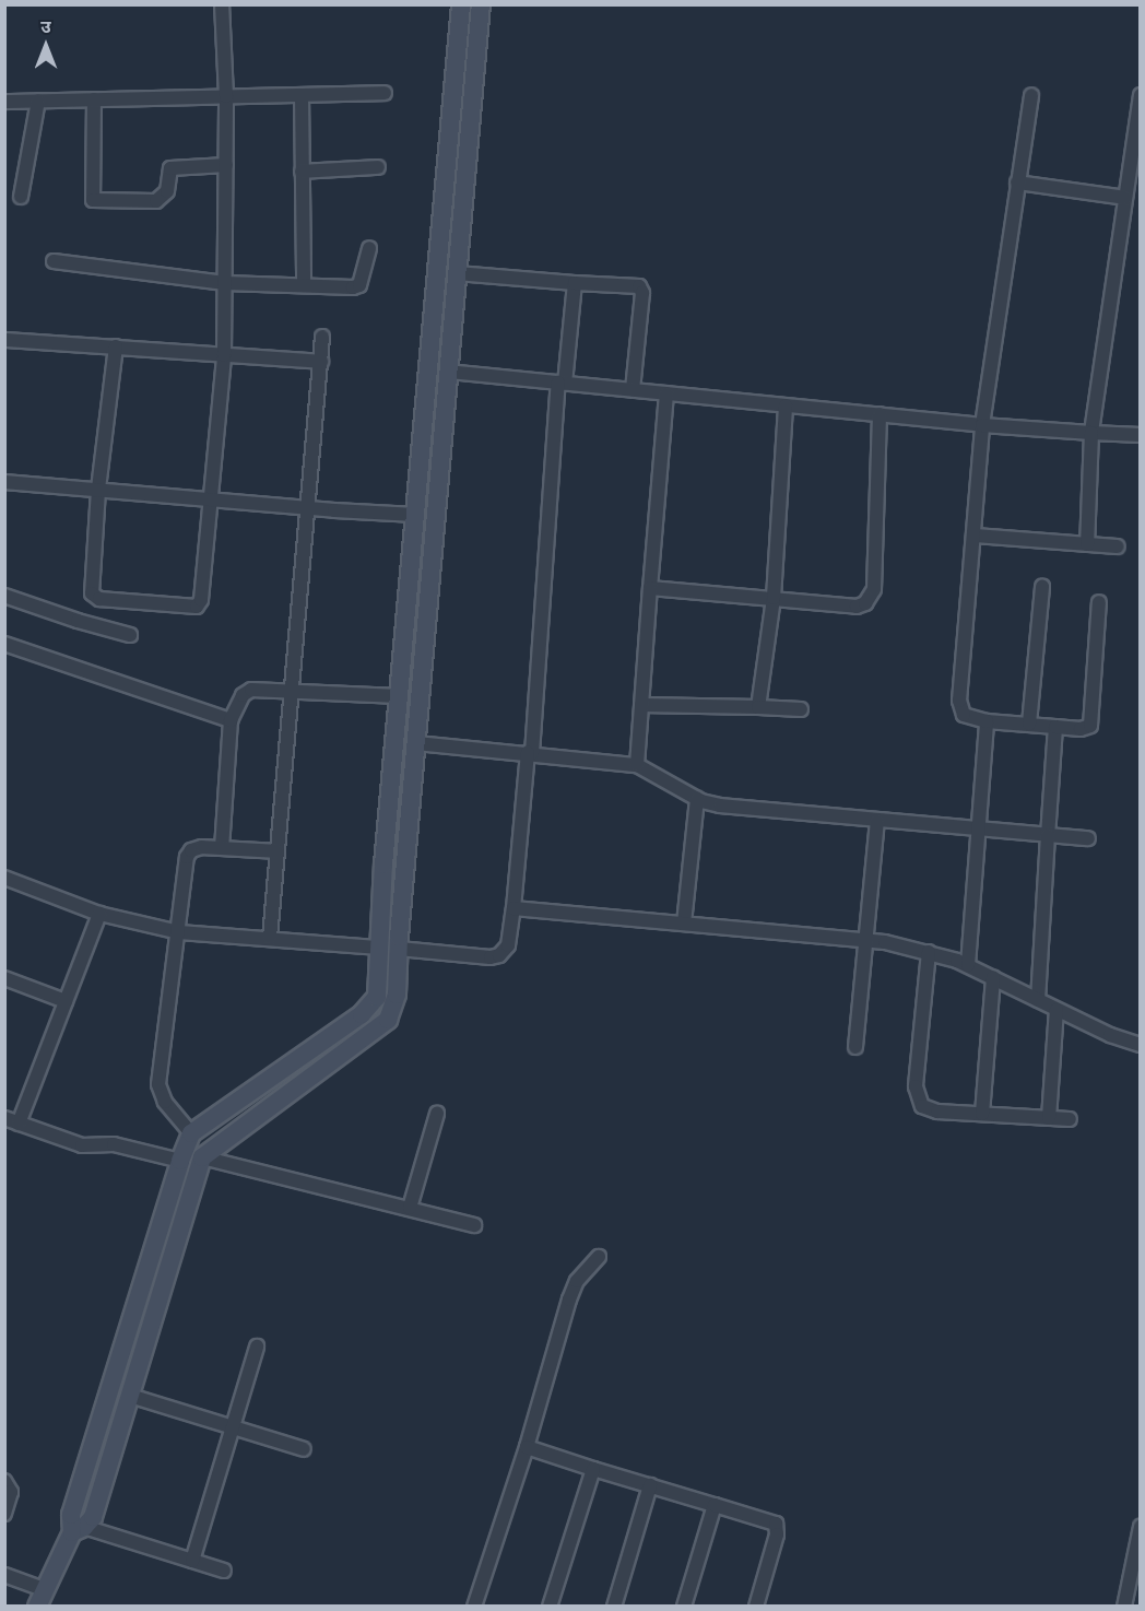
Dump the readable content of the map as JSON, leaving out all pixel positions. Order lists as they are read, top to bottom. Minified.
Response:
{"north":"top"}
